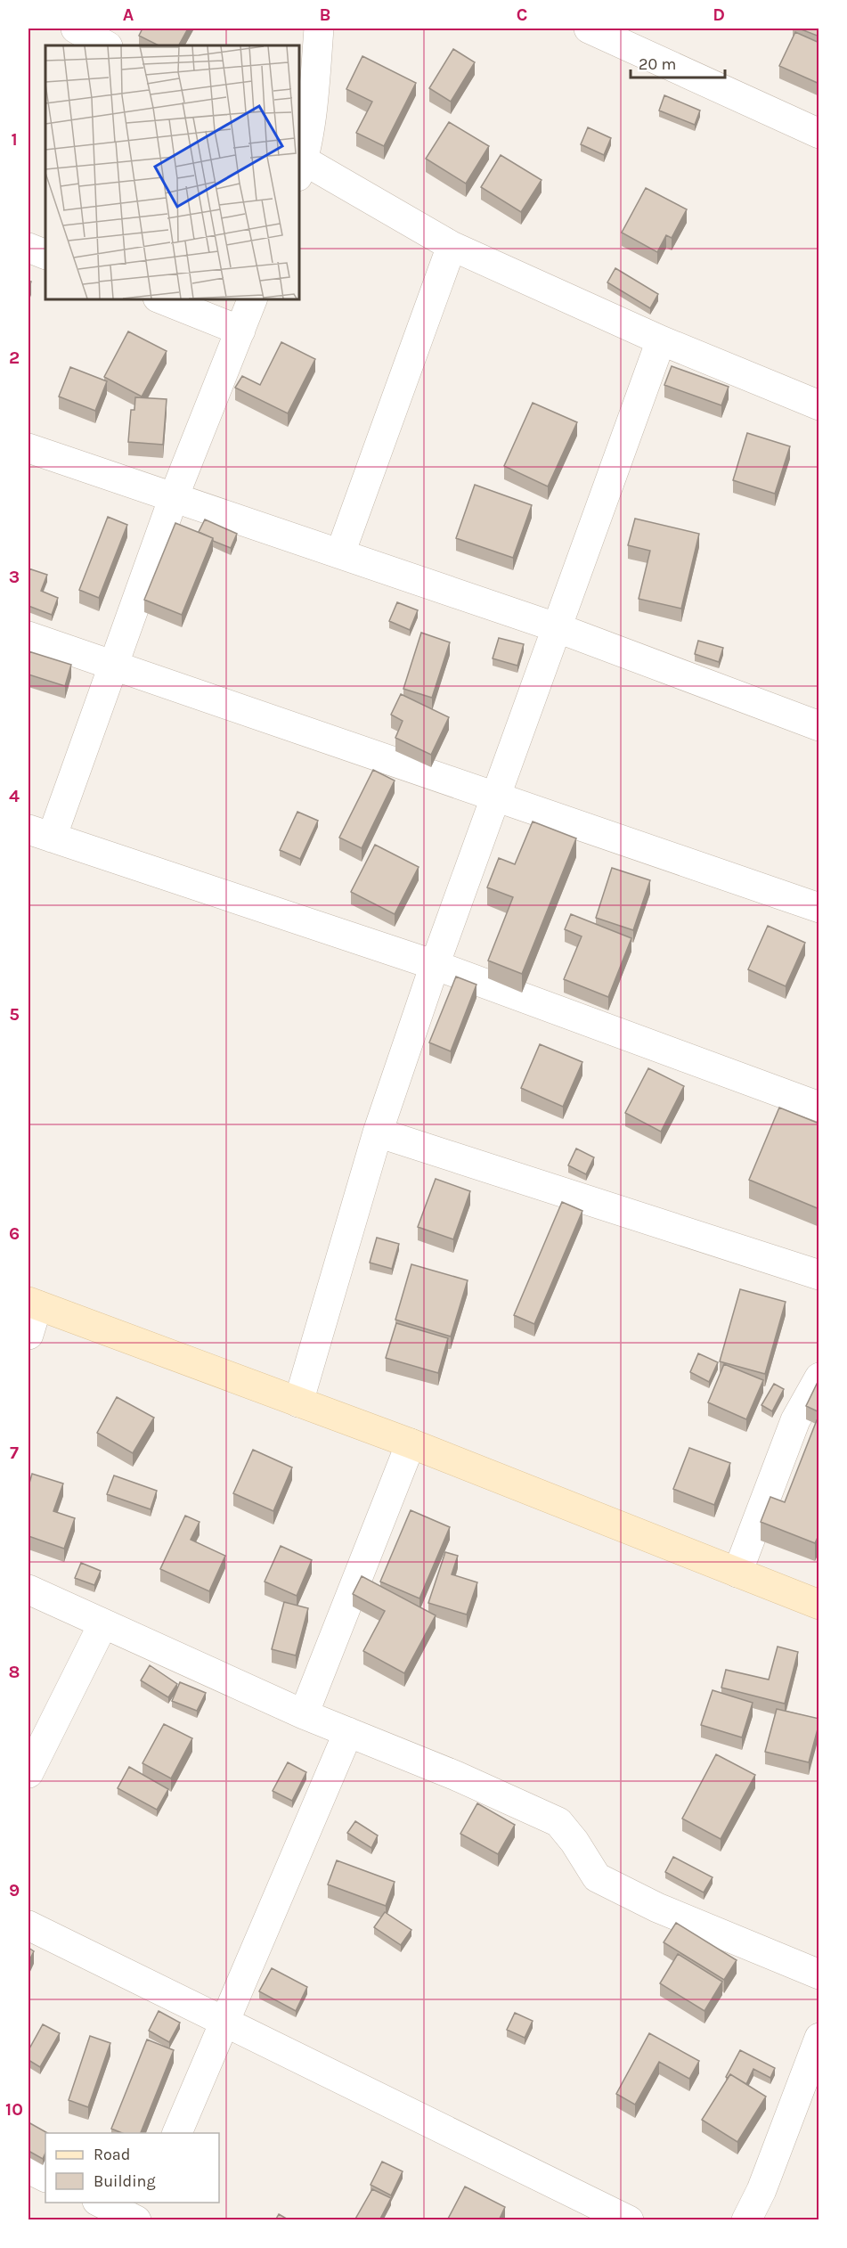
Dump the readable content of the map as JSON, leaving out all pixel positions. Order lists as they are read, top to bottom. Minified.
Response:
{"legend":["Road","Building"],"scale_bar":"20 m","grid":{"columns":["A","B","C","D"],"rows":["1","2","3","4","5","6","7","8","9","10"]}}
